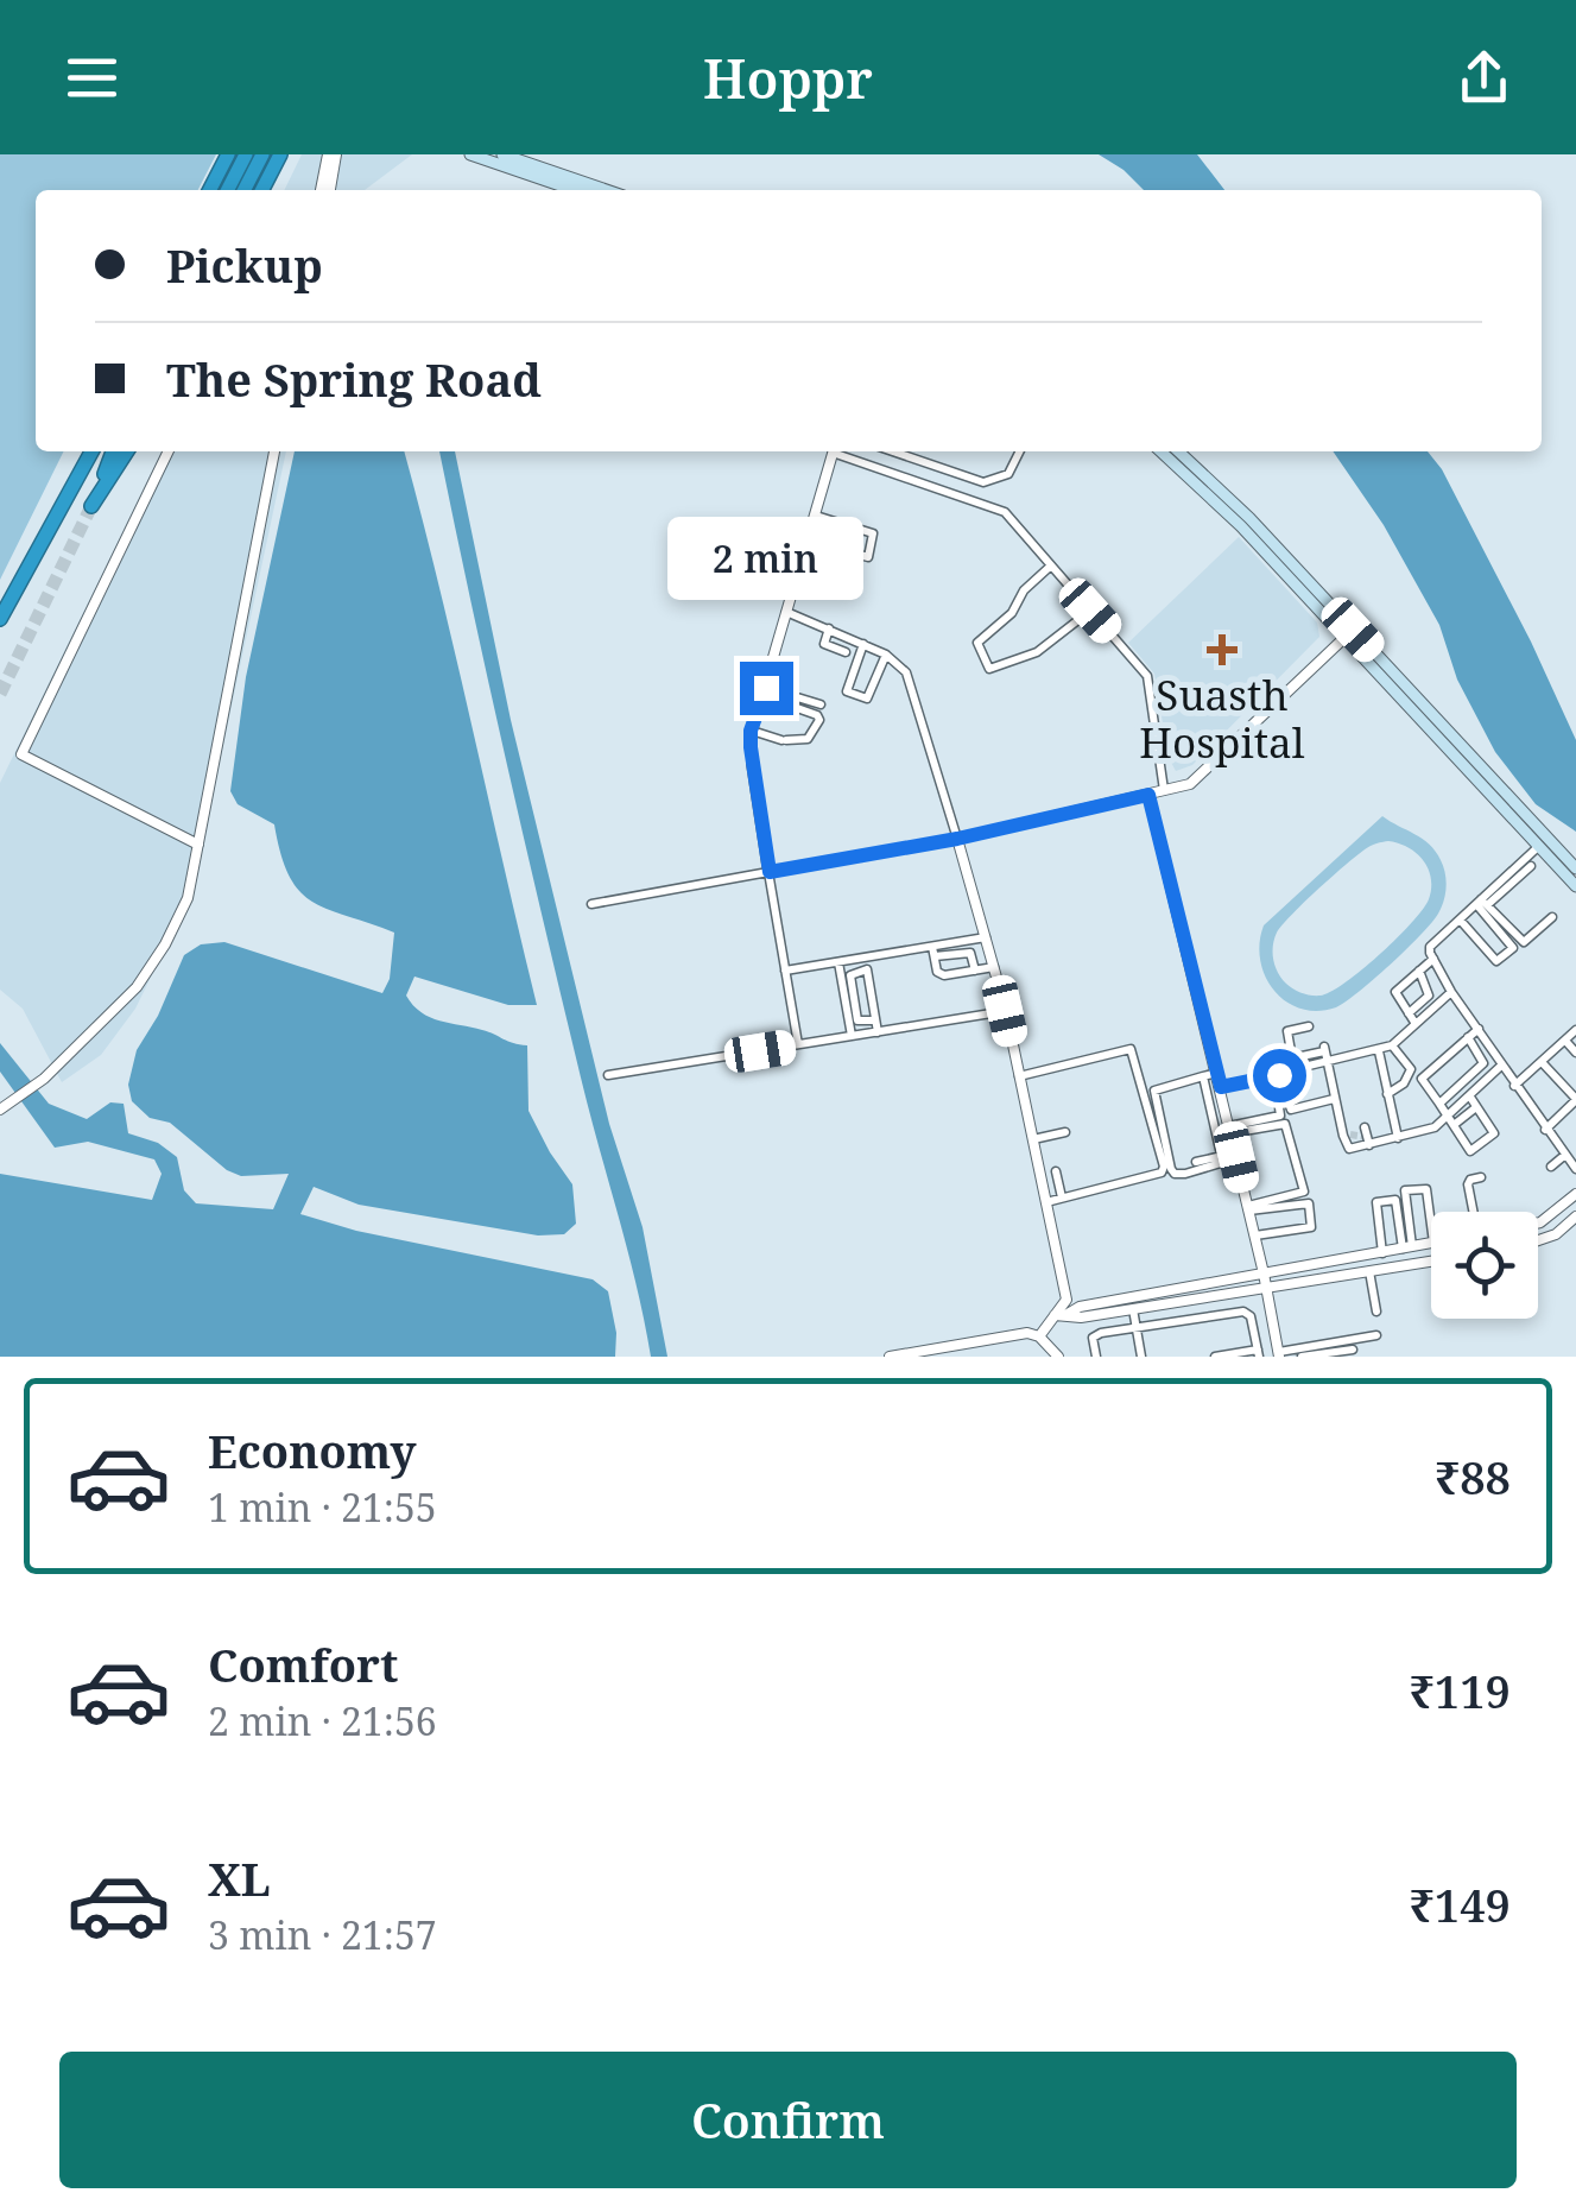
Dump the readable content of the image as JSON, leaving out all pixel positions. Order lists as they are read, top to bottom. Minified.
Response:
{"places":{"health":["Suasth Hospital"]},"page":{"header":"Hoppr","banner":["Pickup","The Spring Road"],"bubble":"2 min","list":[{"name":"Economy","note":"1 min · 21:55","value":"₹88"},{"name":"Comfort","note":"2 min · 21:56","value":"₹119"},{"name":"XL","note":"3 min · 21:57","value":"₹149"}],"buttons":"Confirm"}}
